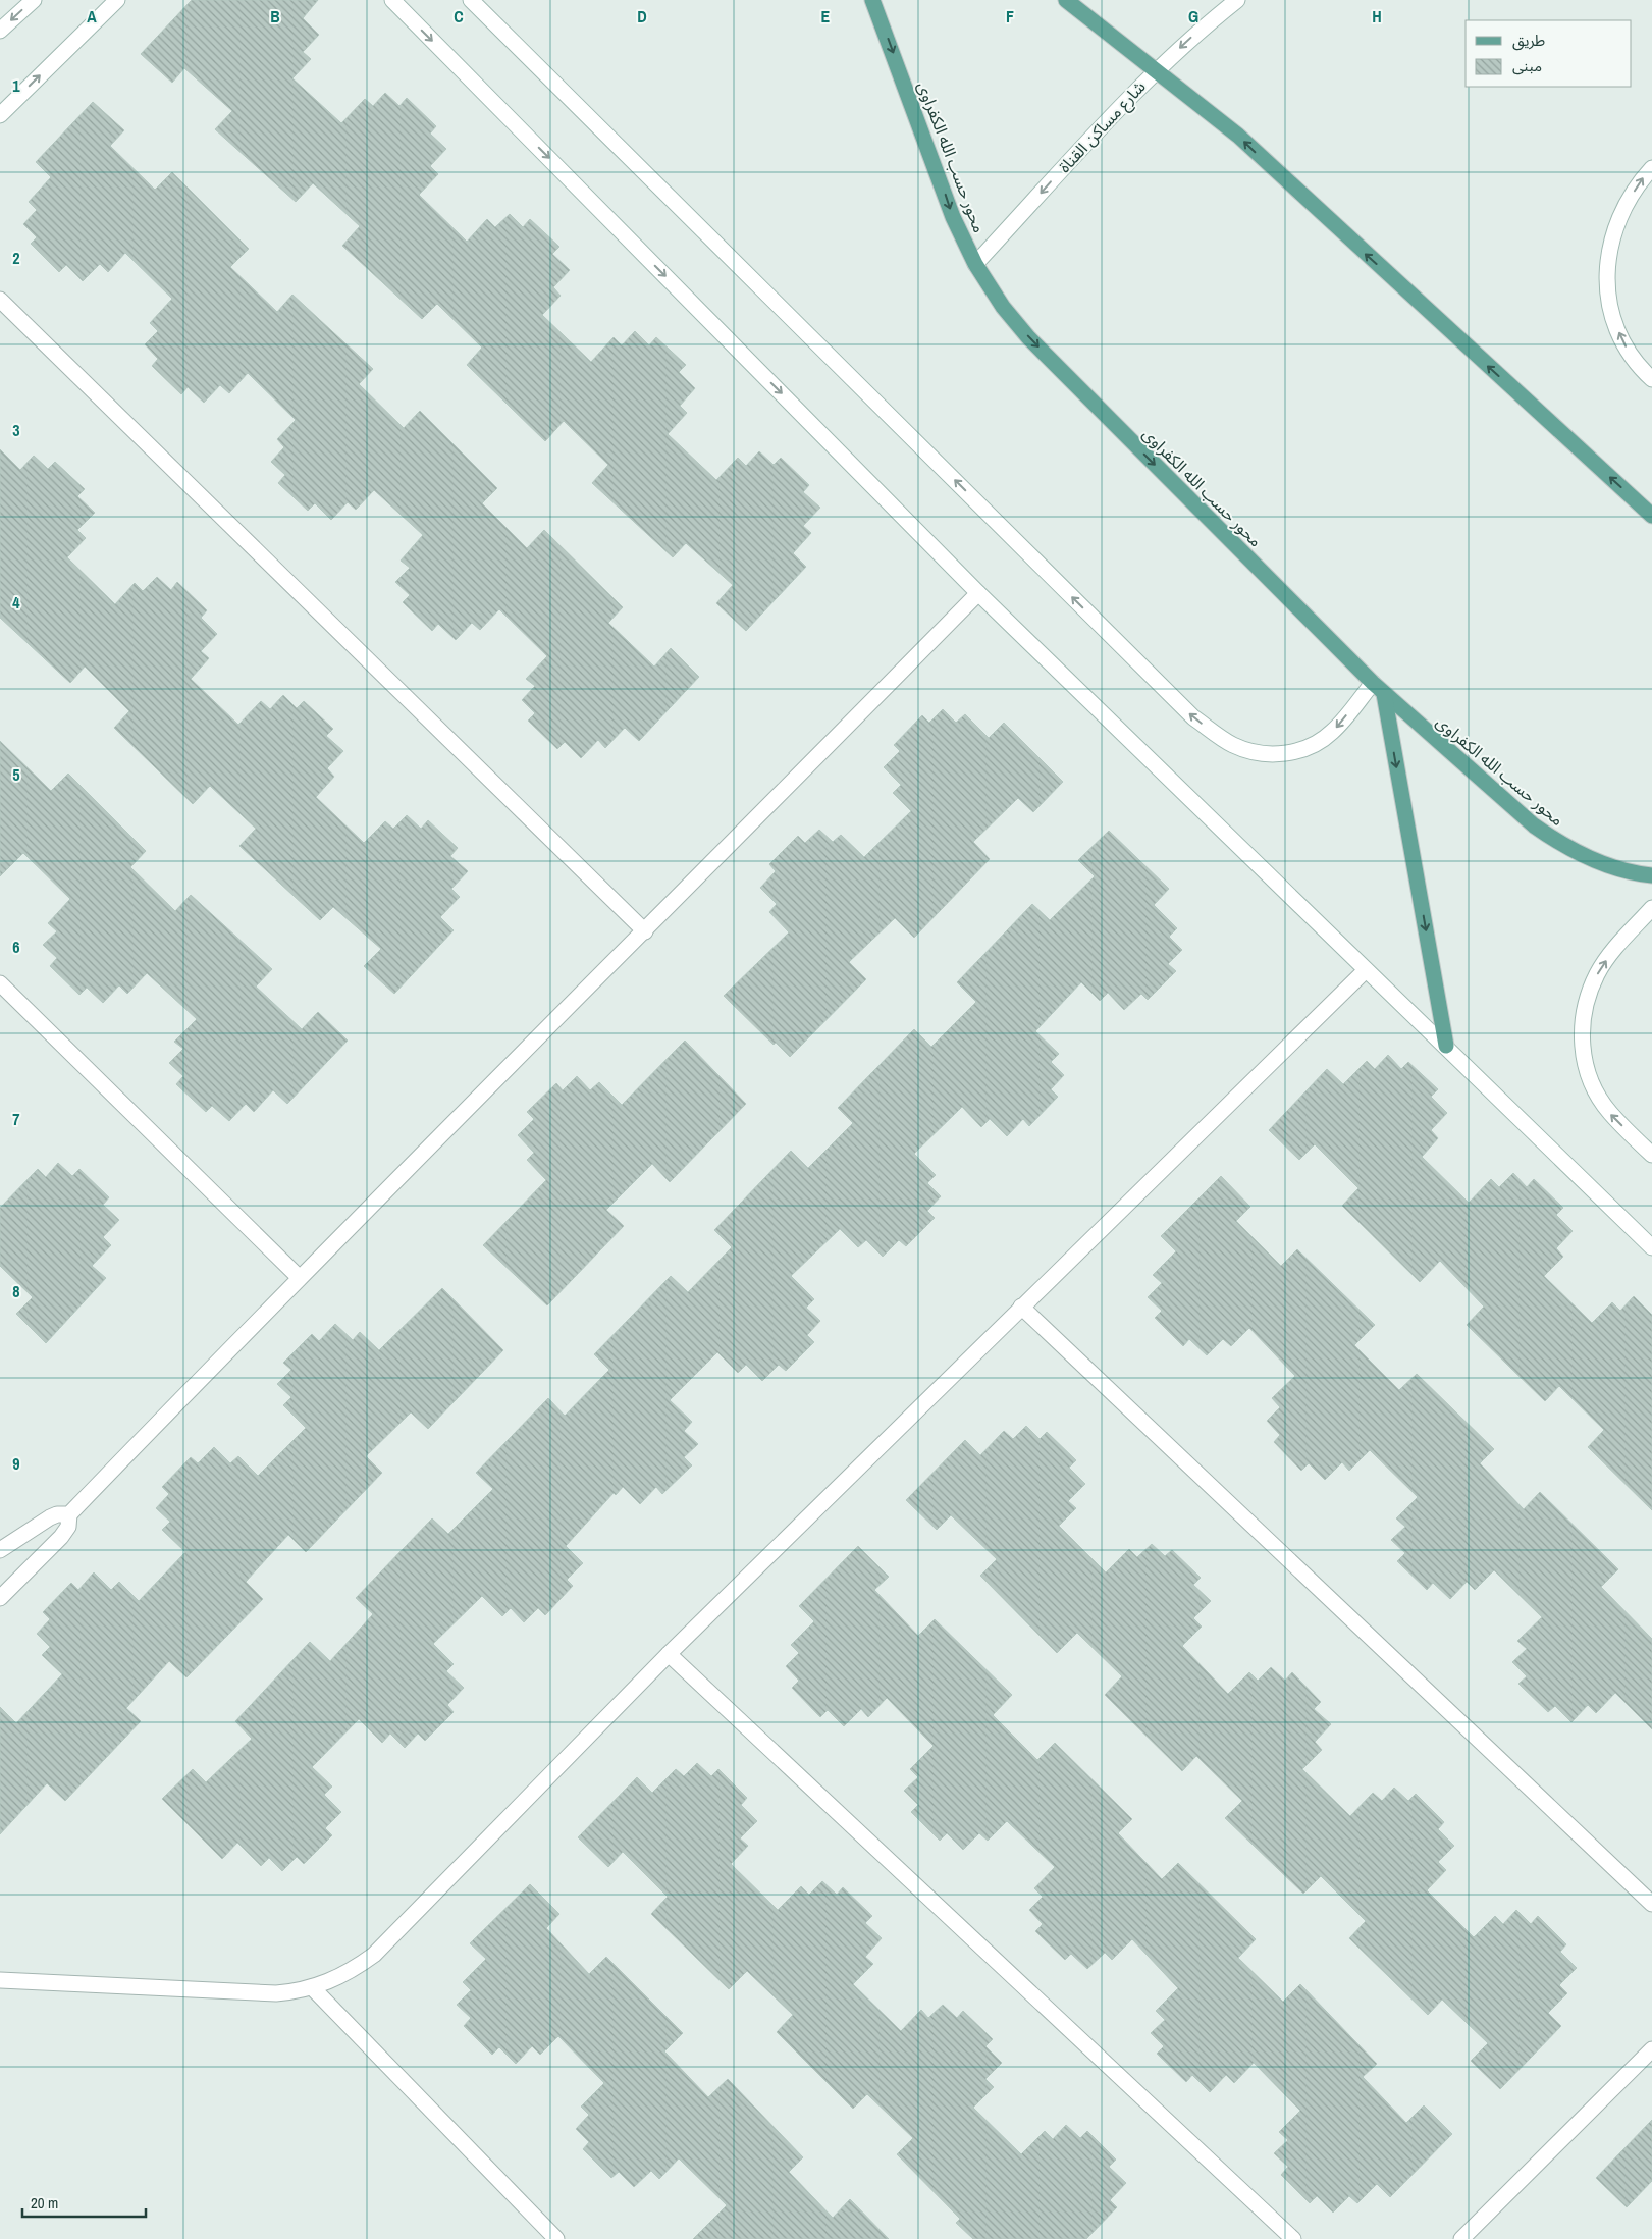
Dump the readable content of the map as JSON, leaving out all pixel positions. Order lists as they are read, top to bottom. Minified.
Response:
{"streets":{"main road":["محور حسب الله الكفراوى"],"street":["شارع مساكن القناة"]},"crossings":[["شارع مساكن القناة","محور حسب الله الكفراوى"]],"one_way":["شارع مساكن القناة","محور حسب الله الكفراوى"],"legend":["طريق","مبنى"],"scale_bar":"20 m","grid":{"columns":["A","B","C","D","E","F","G","H"],"rows":["1","2","3","4","5","6","7","8","9"]}}
